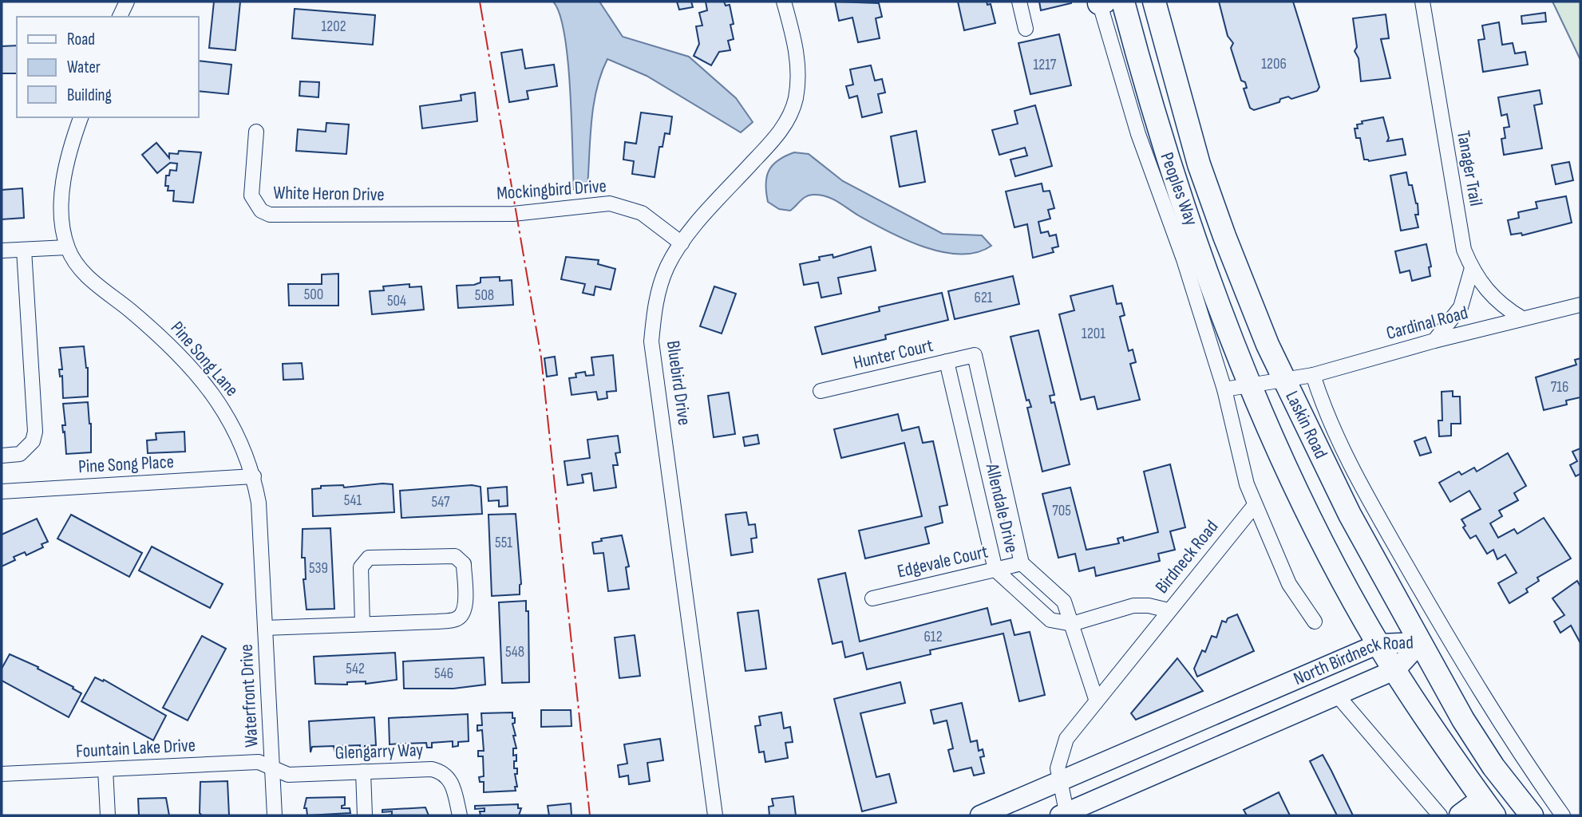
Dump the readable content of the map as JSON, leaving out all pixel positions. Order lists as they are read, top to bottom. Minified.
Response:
{"streets":{"main road":["Laskin Road","North Birdneck Road"],"street":["Tanager Trail","Peoples Way","Mockingbird Drive","White Heron Drive","Cardinal Road","Hunter Court","Pine Song Lane","Bluebird Drive","Pine Song Place","Allendale Drive","Birdneck Road","Edgevale Court","Waterfront Drive","Fountain Lake Drive","Glengarry Way"]},"crossings":[["Tanager Trail","Cardinal Road"],["Mockingbird Drive","White Heron Drive"],["Mockingbird Drive","Bluebird Drive"],["Cardinal Road","Laskin Road"],["Hunter Court","Allendale Drive"],["Pine Song Lane","Pine Song Place"],["Pine Song Lane","Waterfront Drive"],["Laskin Road","North Birdneck Road"],["Allendale Drive","Birdneck Road"],["Allendale Drive","Edgevale Court"],["Birdneck Road","North Birdneck Road"],["Waterfront Drive","Fountain Lake Drive"],["Waterfront Drive","Glengarry Way"],["Fountain Lake Drive","Glengarry Way"]],"house_numbers":["1202","1206","1217","500","508","621","504","1201","716","541","547","705","551","539","612","548","542","546"],"legend":["Road","Water","Building"]}
